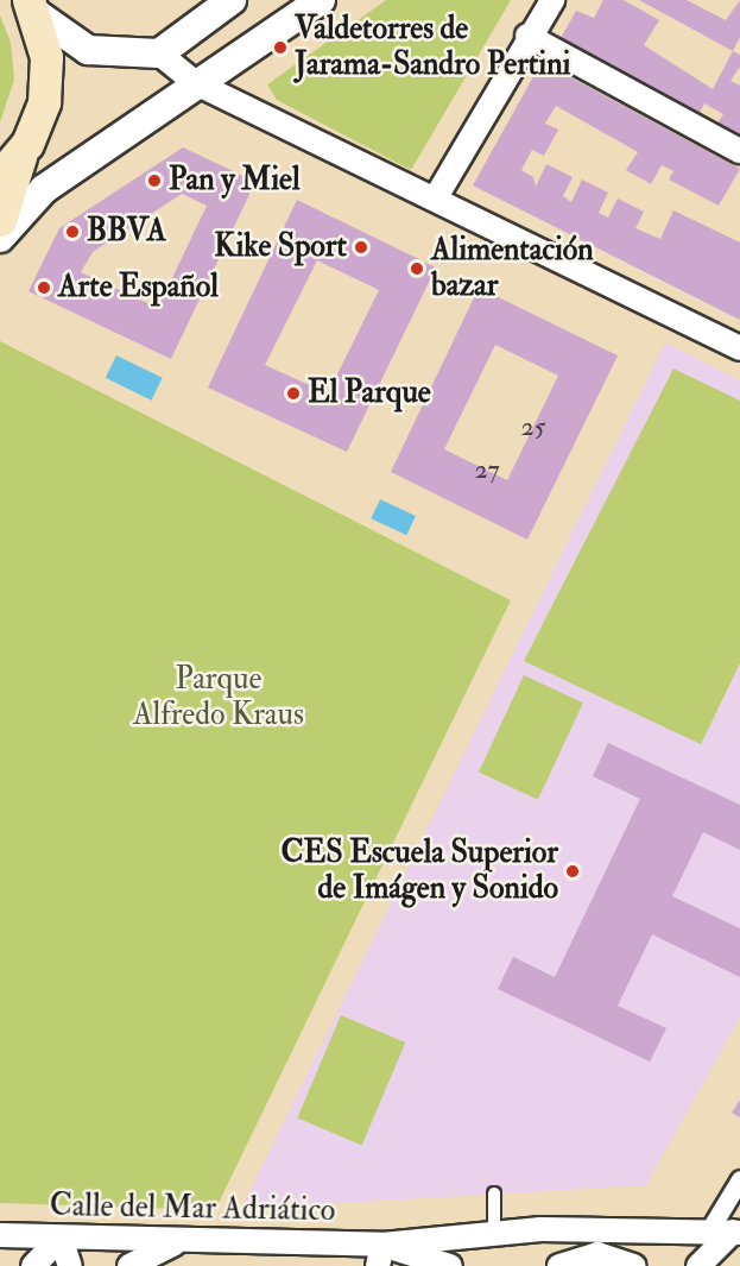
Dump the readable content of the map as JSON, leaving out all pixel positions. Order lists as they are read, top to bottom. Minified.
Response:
{"streets":{"street":["Calle del Mar Adriático"]},"parks":["Parque Alfredo Kraus"],"places":["Valdetorres de Jarama-Sandro Pertini","Pan y Miel","BBVA","Kike Sport","Alimentación bazar","Arte Español","El Parque","CES Escuela Superior de Imágen y Sonido"],"house_numbers":["25","27"]}
